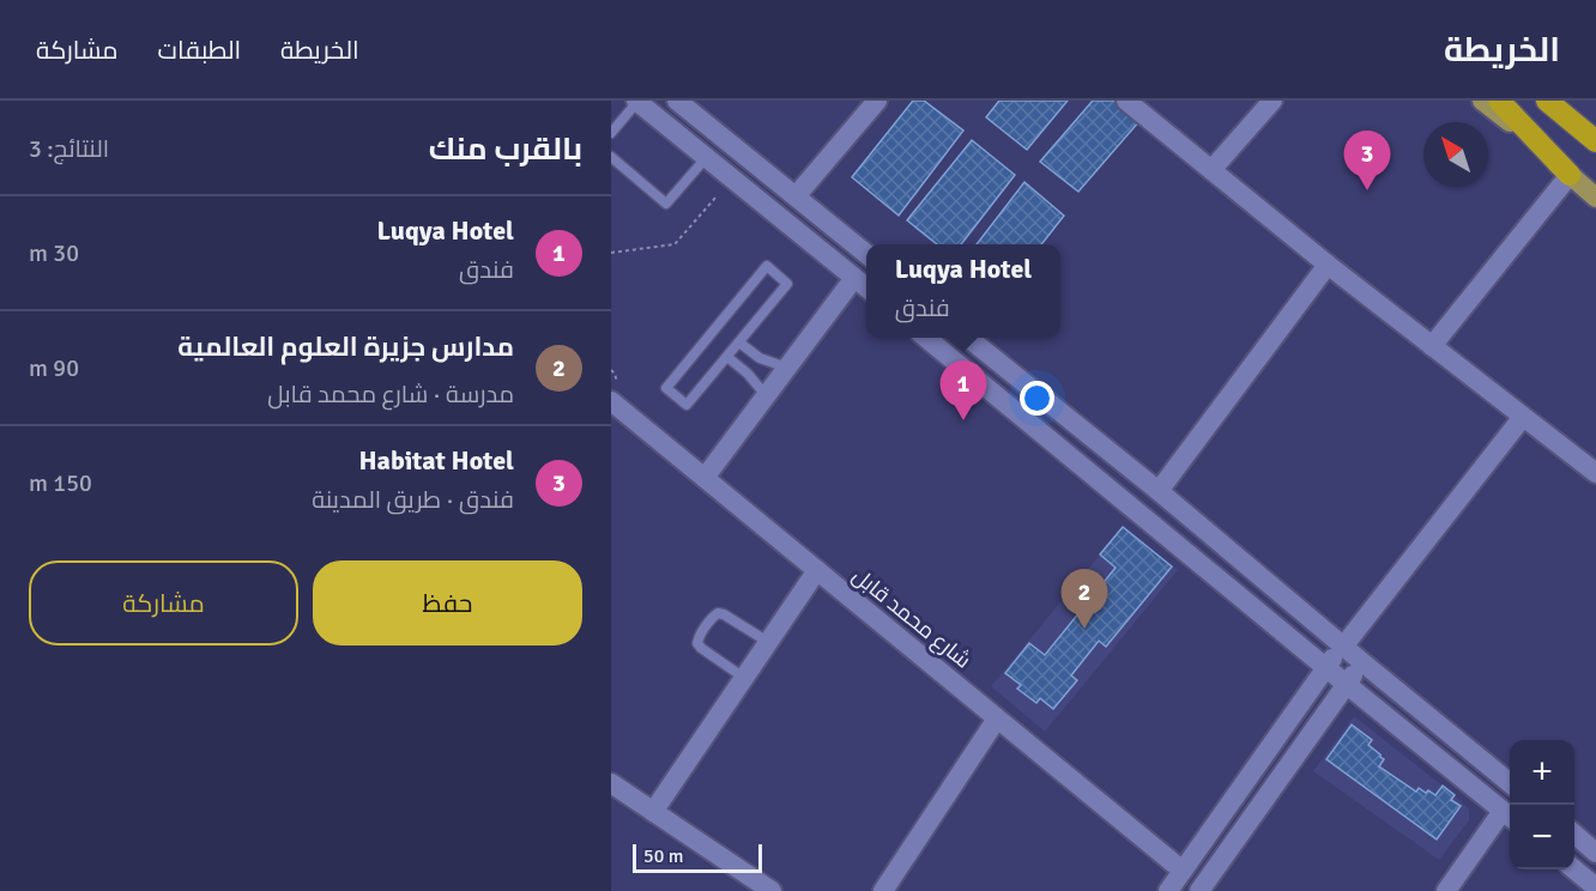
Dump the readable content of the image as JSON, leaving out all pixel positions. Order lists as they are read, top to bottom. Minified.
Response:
{"streets":{"street":["شارع محمد قابل"]},"scale_bar":"50 m","north":"top left","page":{"header":"الخريطة","nav":["الخريطة","الطبقات","مشاركة"],"heading":["بالقرب منك","النتائج: 3"],"pins":["3","1","2"],"list":[{"mark":"1","name":"Luqya Hotel","note":"فندق","value":"30 m"},{"mark":"2","name":"مدارس جزيرة العلوم العالمية","note":"مدرسة · شارع محمد قابل","value":"90 m"},{"mark":"3","name":"Habitat Hotel","note":"فندق · طريق المدينة","value":"150 m"}],"popup":["Luqya Hotel","فندق"],"buttons":["حفظ","مشاركة"],"map_buttons":["+","−"],"scale":"50 m"}}
